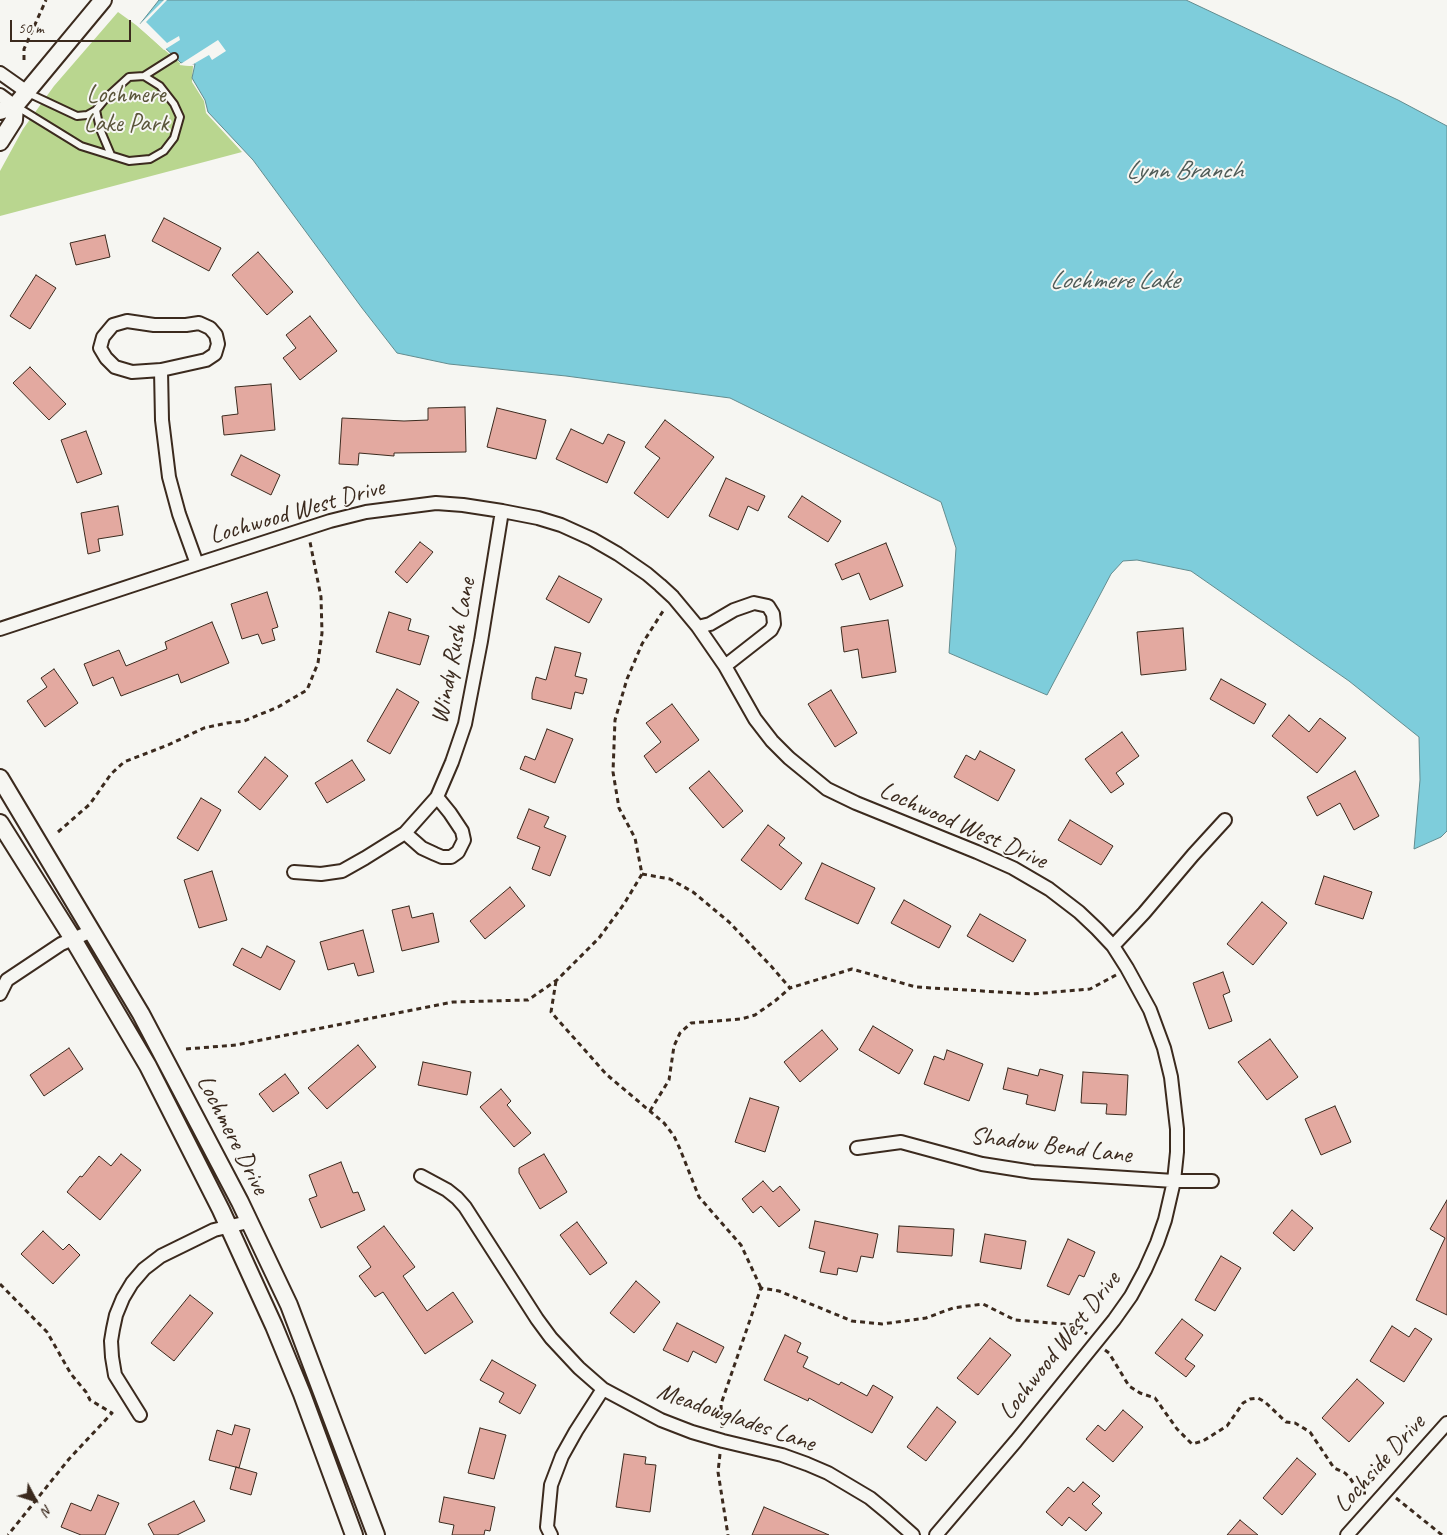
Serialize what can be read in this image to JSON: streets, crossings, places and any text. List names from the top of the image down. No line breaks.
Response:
{"streets":{"street":["Lochwood West Drive","Windy Rush Lane","Lochmere Drive","Shadow Bend Lane","Meadowglades Lane","Lochside Drive"]},"crossings":[["Lochwood West Drive","Windy Rush Lane"],["Lochwood West Drive","Shadow Bend Lane"]],"water":["Lynn Branch","Lochmere Lake"],"parks":["Lochmere Lake Park"],"scale_bar":"50 m","north":"bottom right"}
